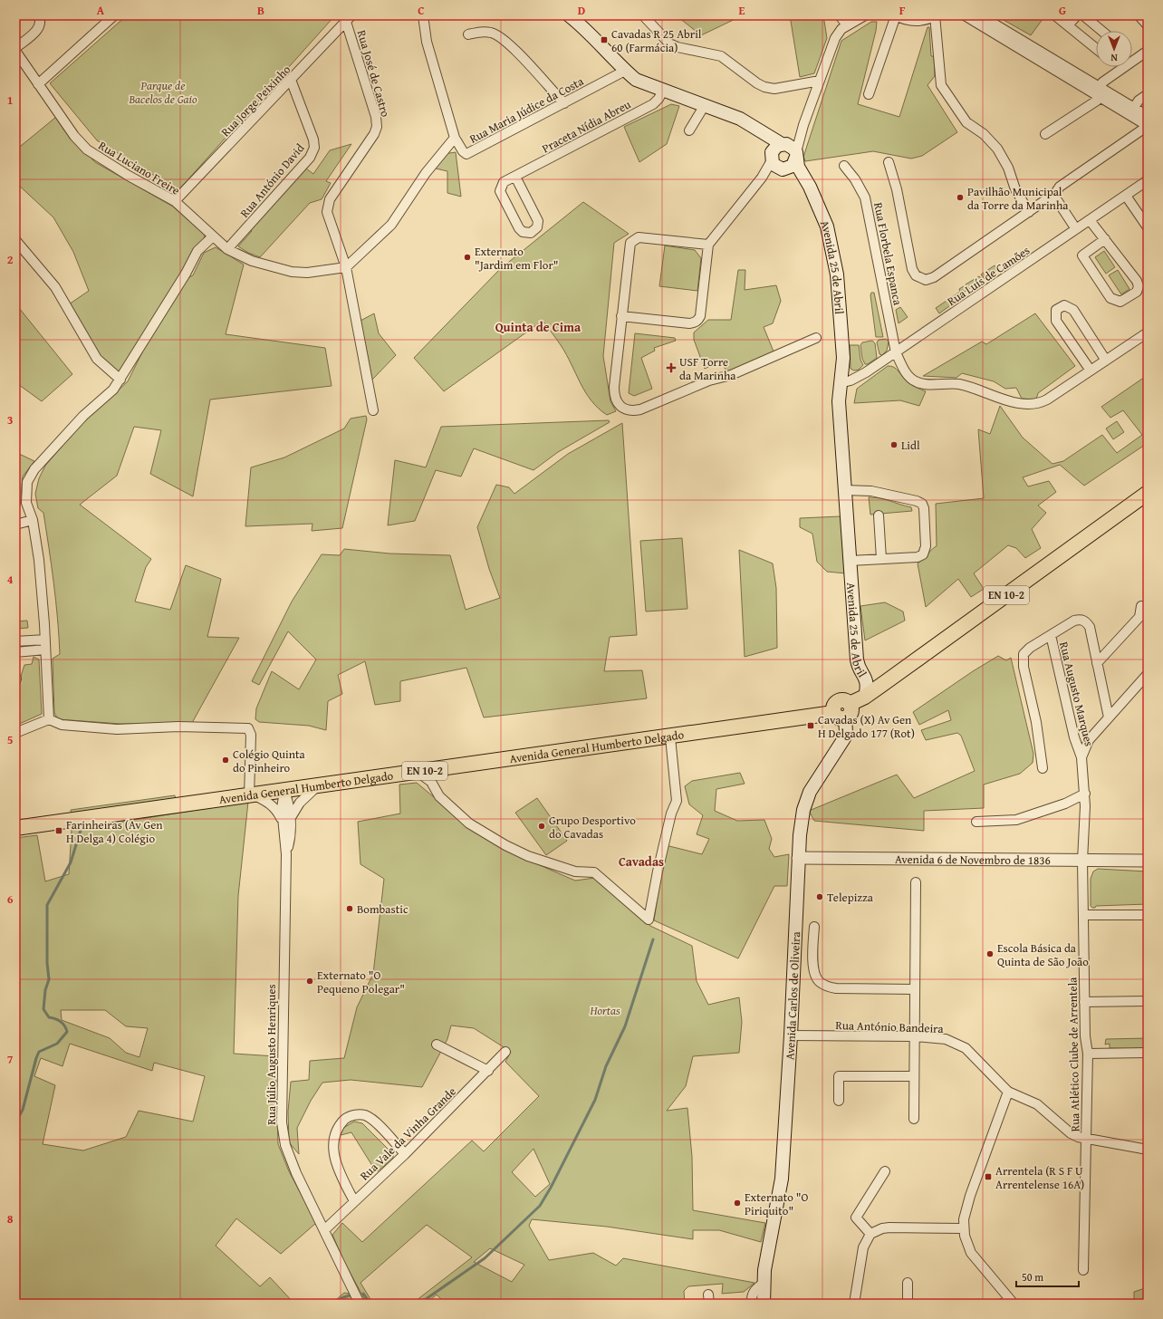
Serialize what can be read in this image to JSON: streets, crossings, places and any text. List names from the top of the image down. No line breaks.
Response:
{"streets":{"main road":["Avenida 25 de Abril","EN 10-2","Avenida General Humberto Delgado","Avenida Carlos de Oliveira"],"street":["Rua José de Castro","Rua Jorge Peixinho","Rua Maria Júdice da Costa","Praceta Nídia Abreu","Rua Luciano Freire","Rua António David","Rua Florbela Espanca","Rua Luís de Camões","Rua Augusto Marques","Avenida 6 de Novembro de 1836","Rua António Bandeira","Rua Júlio Augusto Henriques","Rua Atlético Clube de Arrentela","Rua Vale da Vinha Grande"]},"crossings":[["Rua José de Castro","Rua Jorge Peixinho"],["Rua José de Castro","Rua Maria Júdice da Costa"],["Rua José de Castro","Rua Luciano Freire"],["Rua Jorge Peixinho","Rua Luciano Freire"],["Rua Jorge Peixinho","Rua António David"],["Rua Maria Júdice da Costa","Rua Luciano Freire"],["Rua Luciano Freire","Rua António David"],["Rua Florbela Espanca","Rua Luís de Camões"],["Avenida 25 de Abril","Rua Luís de Camões"],["Avenida 25 de Abril","EN 10-2"],["EN 10-2","Avenida General Humberto Delgado"],["EN 10-2","Avenida Carlos de Oliveira"],["Rua Augusto Marques","Rua Atlético Clube de Arrentela"],["Avenida General Humberto Delgado","Avenida Carlos de Oliveira"],["Avenida General Humberto Delgado","Rua Júlio Augusto Henriques"],["Avenida 6 de Novembro de 1836","Avenida Carlos de Oliveira"],["Avenida 6 de Novembro de 1836","Rua Atlético Clube de Arrentela"],["Avenida Carlos de Oliveira","Rua António Bandeira"],["Rua António Bandeira","Rua Atlético Clube de Arrentela"],["Rua Júlio Augusto Henriques","Rua Vale da Vinha Grande"]],"districts":["Quinta de Cima","Cavadas"],"parks":["Parque de Bacelos de Gaio","Hortas"],"places":{"transit":["Cavadas R 25 Abril 60 (Farmácia)","Cavadas (X) Av Gen H Delgado 177 (Rot)","Farinheiras (Av Gen H Delga 4) Colégio","Arrentela (R S F U Arrentelense 16A)"],"other":["Pavilhão Municipal da Torre da Marinha","Externato \"Jardim em Flor\"","Lidl","Colégio Quinta do Pinheiro","Grupo Desportivo do Cavadas","Telepizza","Bombastic","Escola Básica da Quinta de São João","Externato \"O Pequeno Polegar\"","Externato \"O Piriquito\""],"health":["USF Torre da Marinha"]},"scale_bar":"50 m","north":"bottom","grid":{"columns":["A","B","C","D","E","F","G"],"rows":["1","2","3","4","5","6","7","8"]}}
